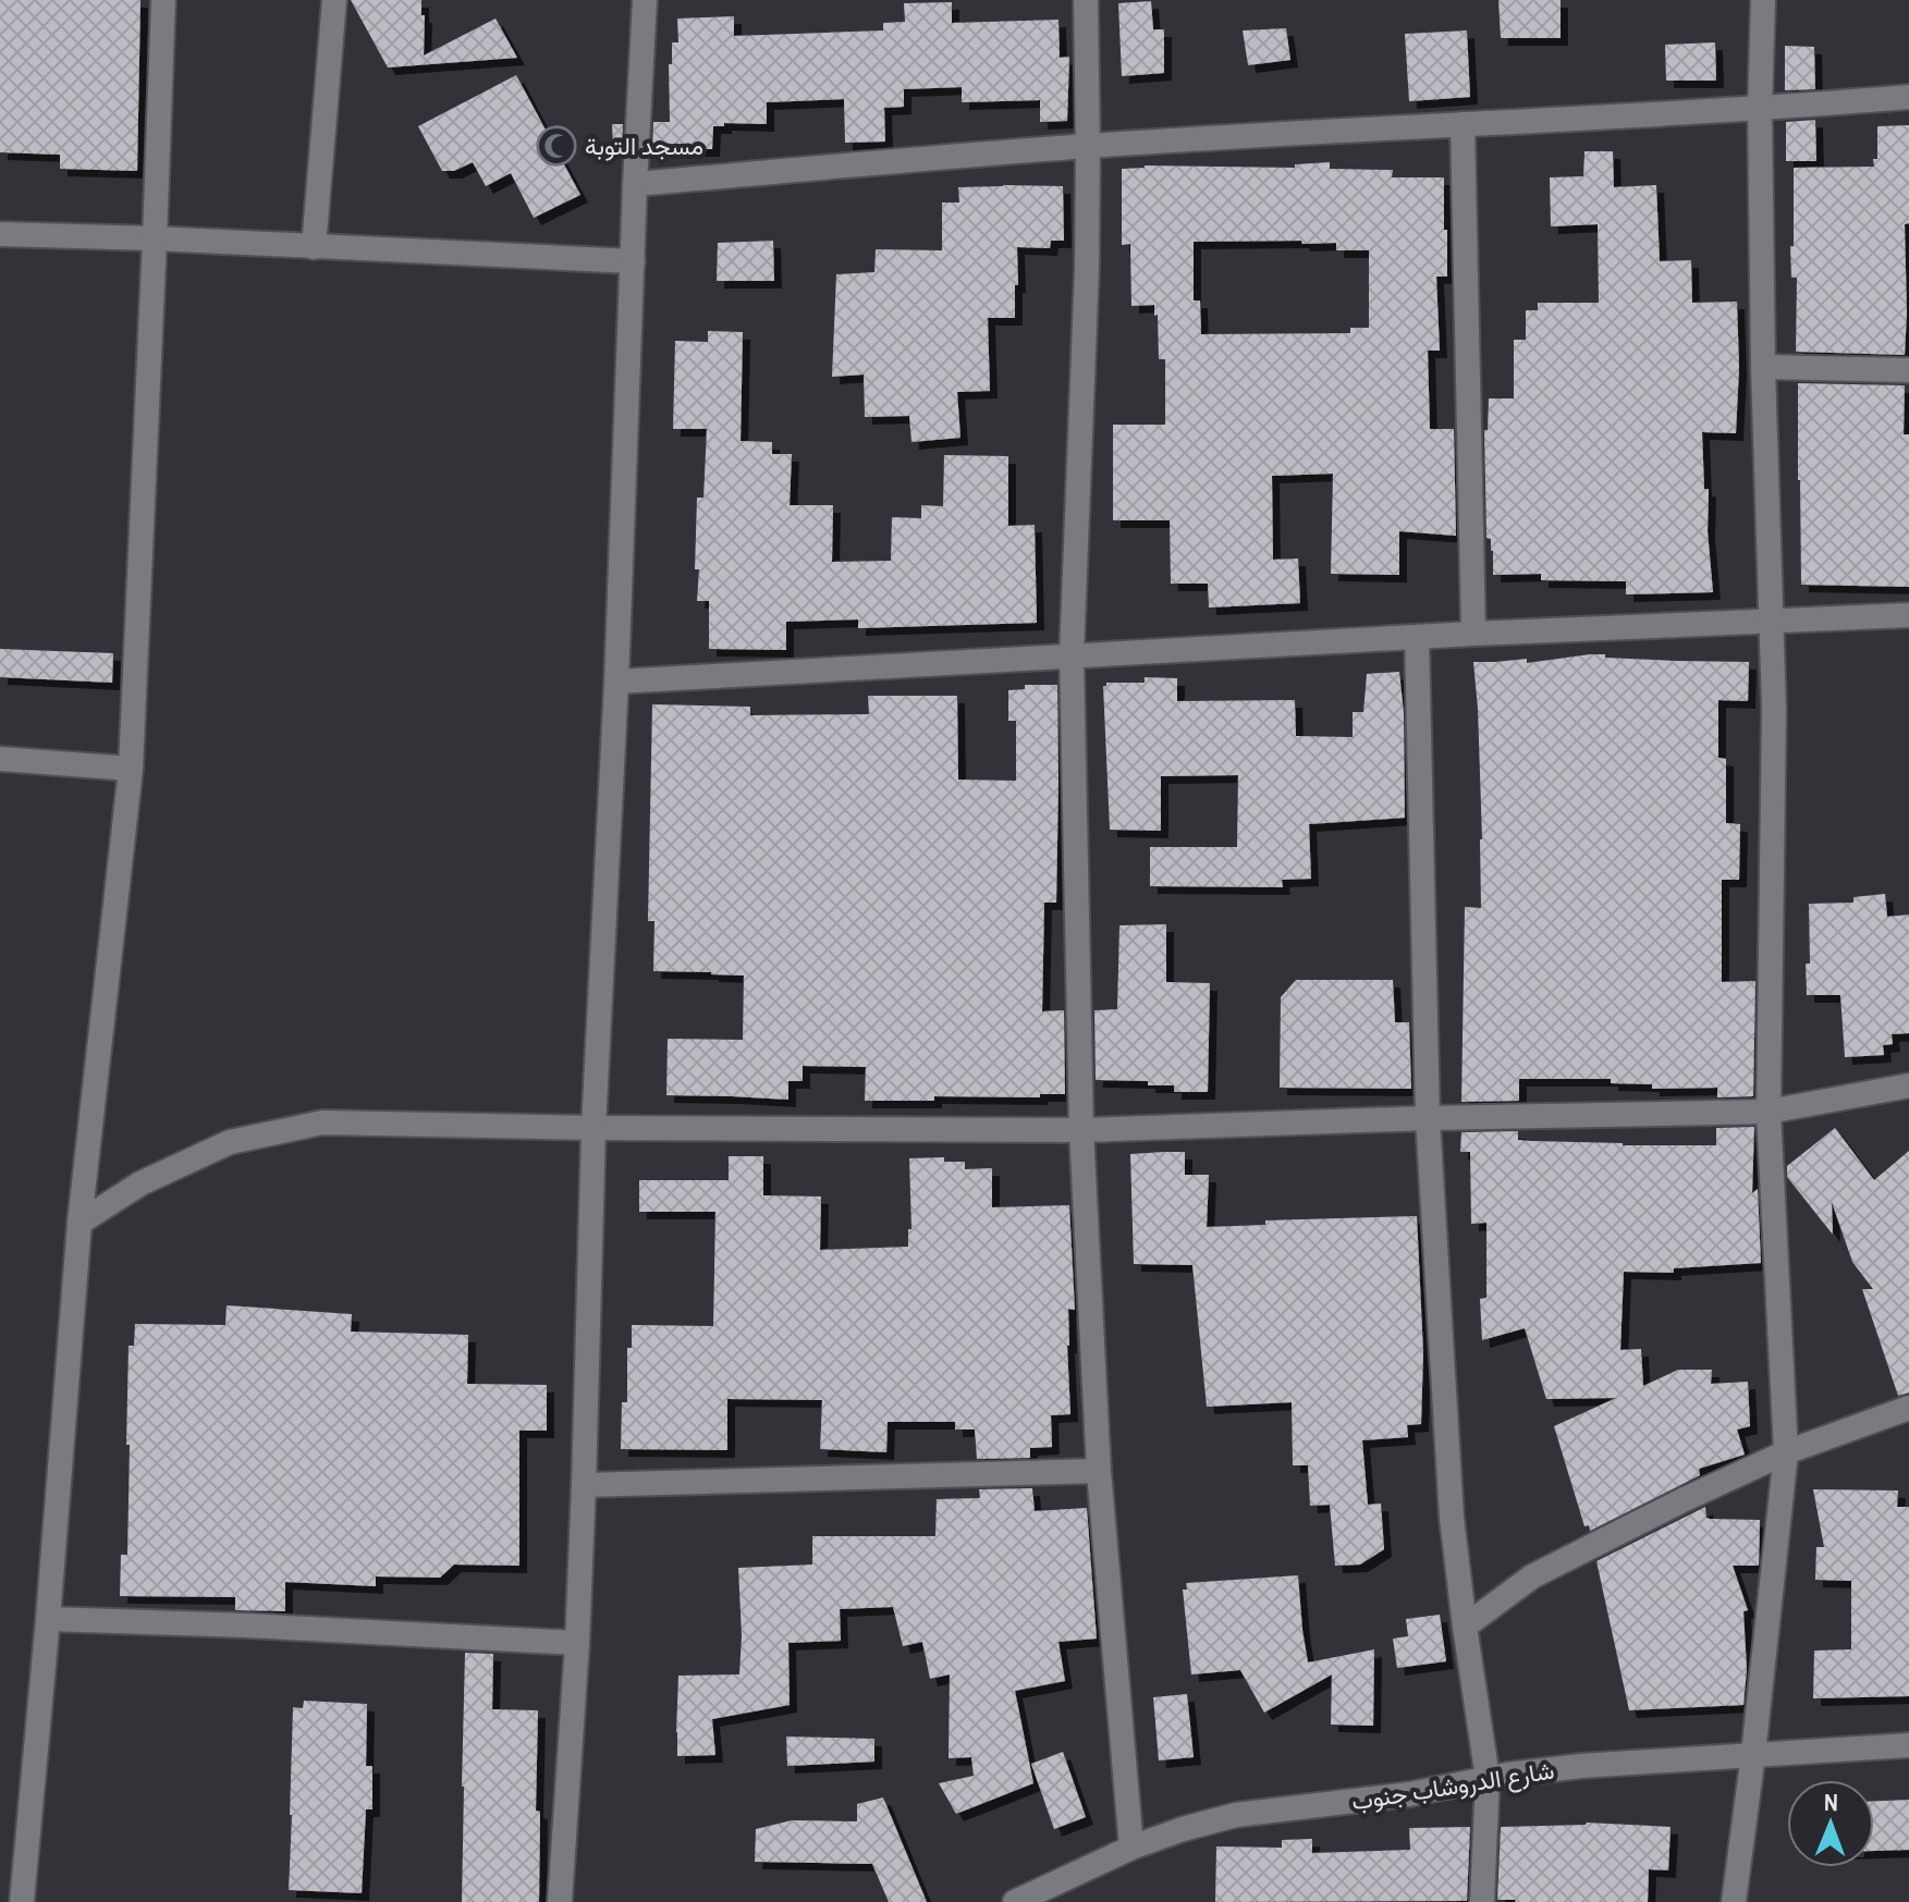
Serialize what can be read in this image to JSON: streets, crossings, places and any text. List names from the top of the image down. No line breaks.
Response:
{"streets":{"street":["شارع الدروشاب جنوب"]},"places":{"mosque":["مسجد التوبة"]},"north":"top"}
